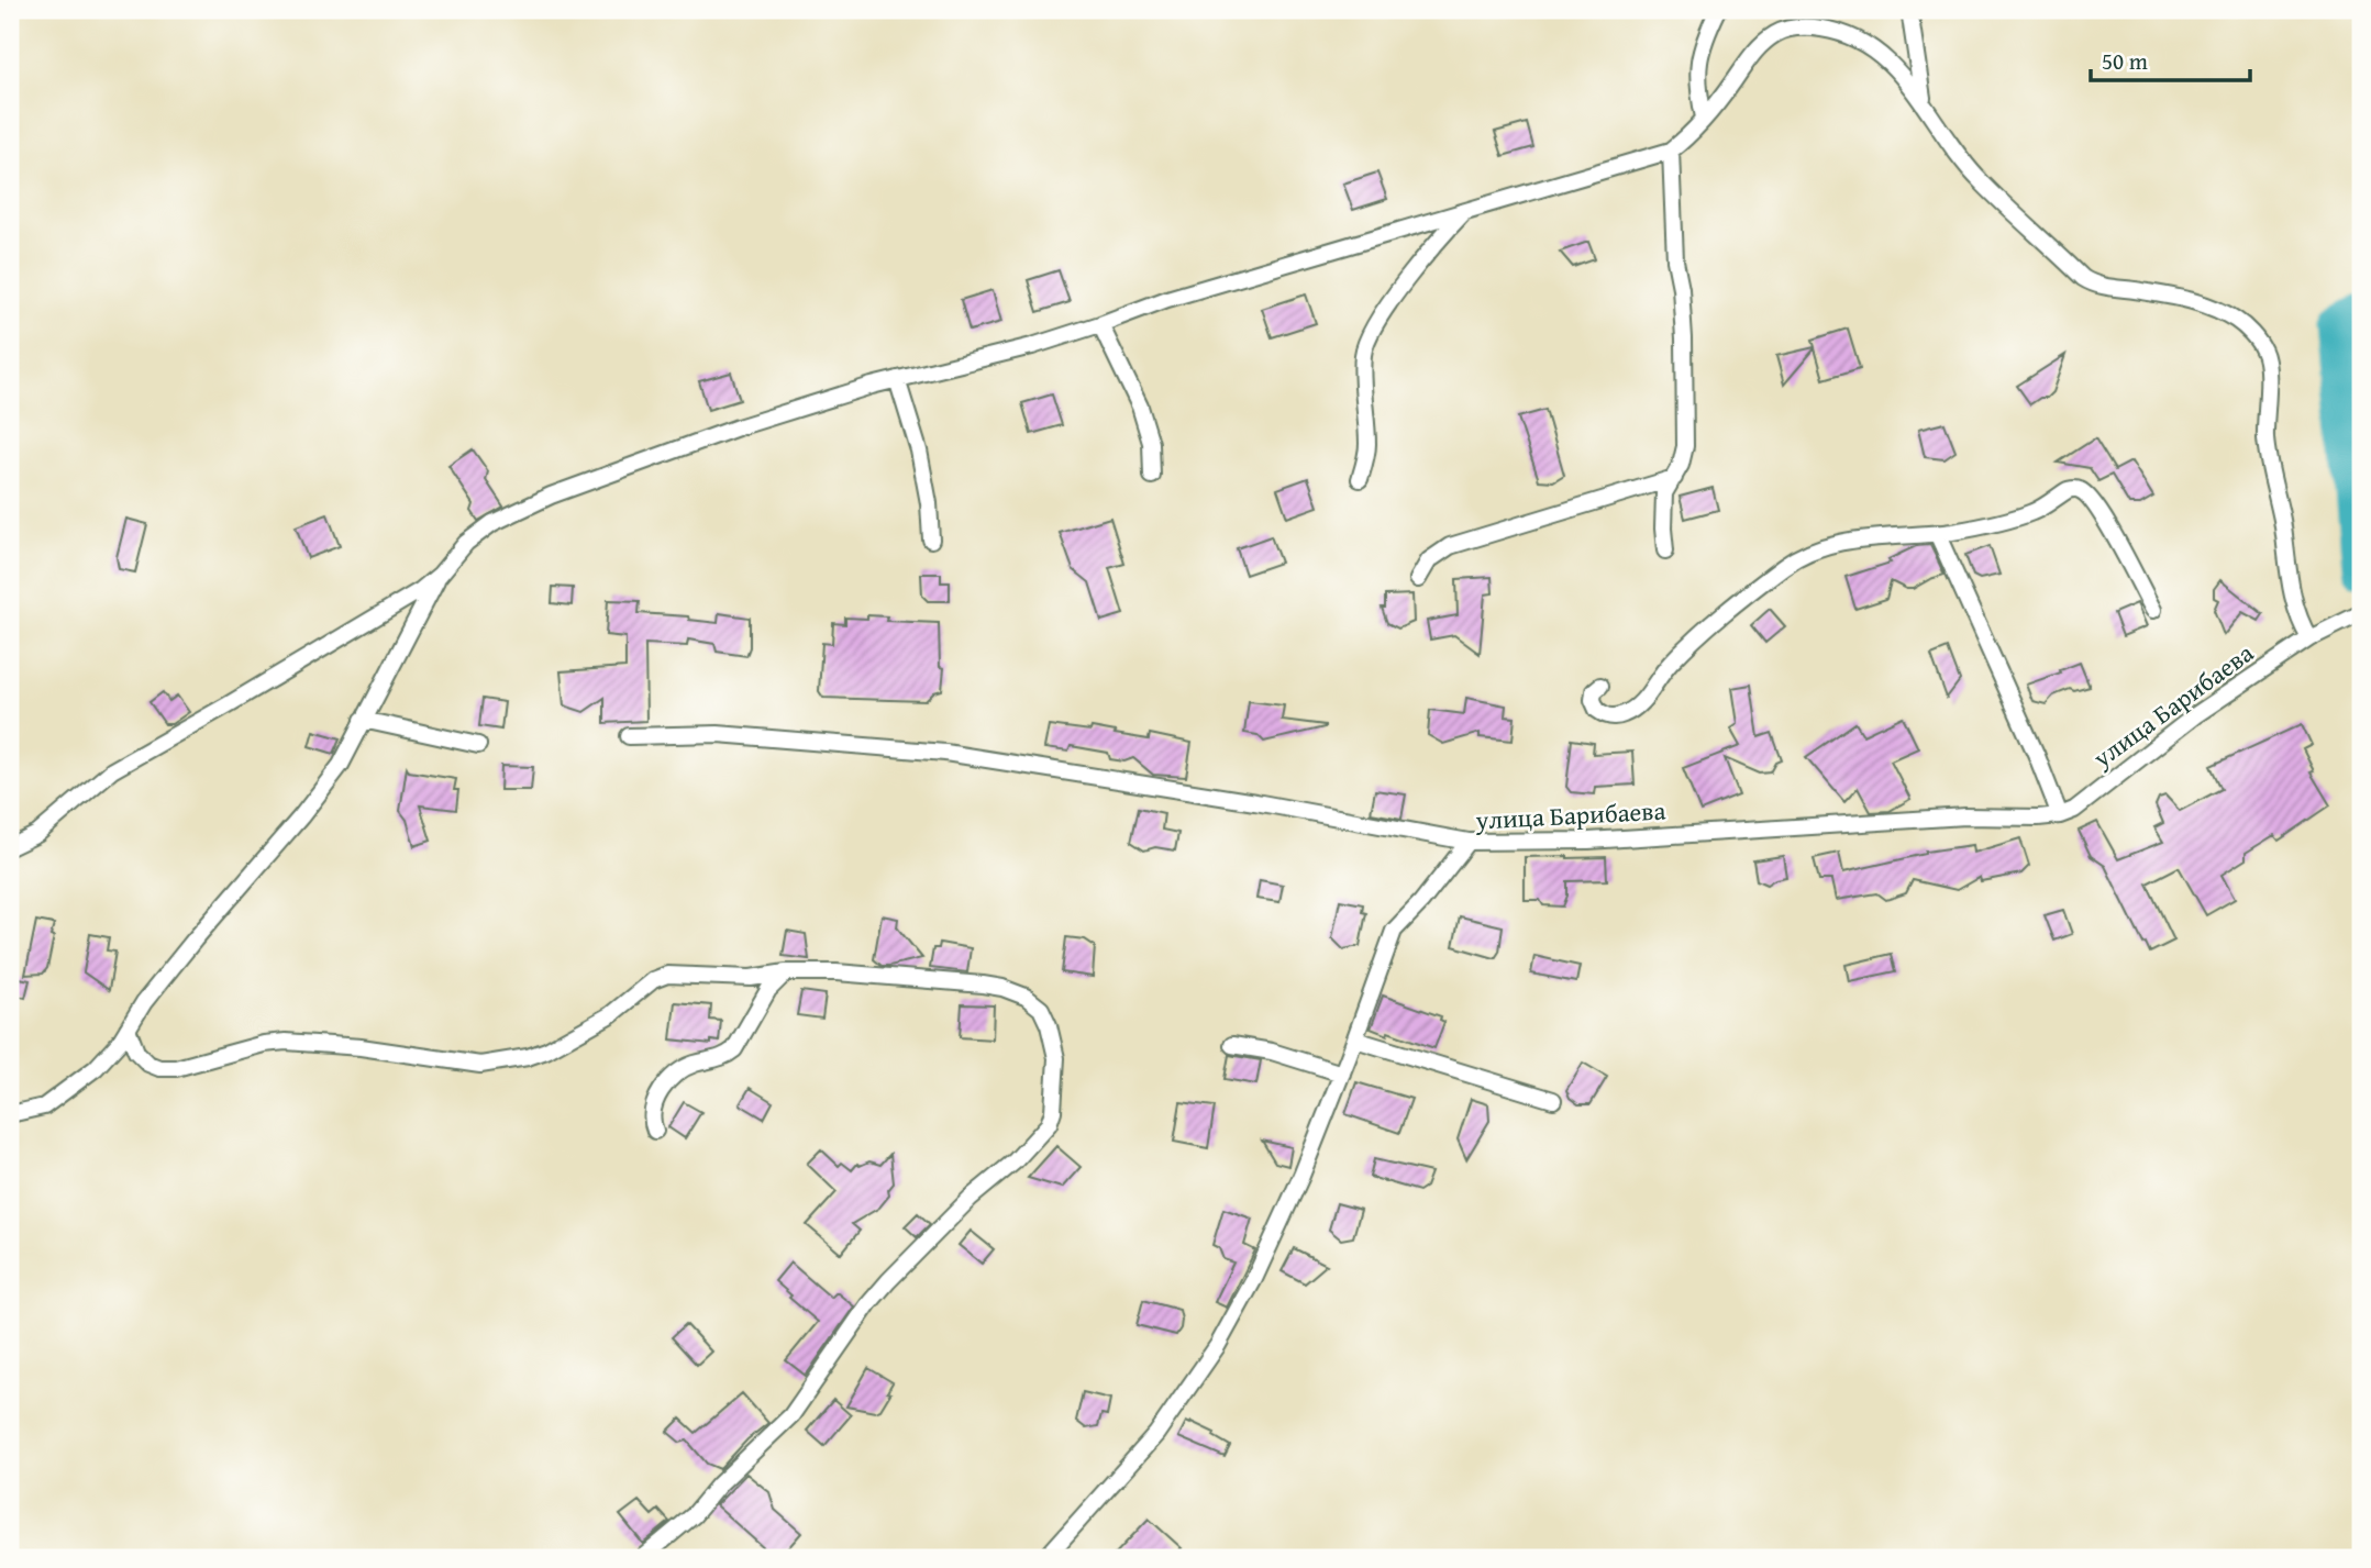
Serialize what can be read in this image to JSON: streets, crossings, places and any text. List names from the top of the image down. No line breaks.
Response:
{"streets":{"street":["улица Барибаева"]},"scale_bar":"50 m"}
